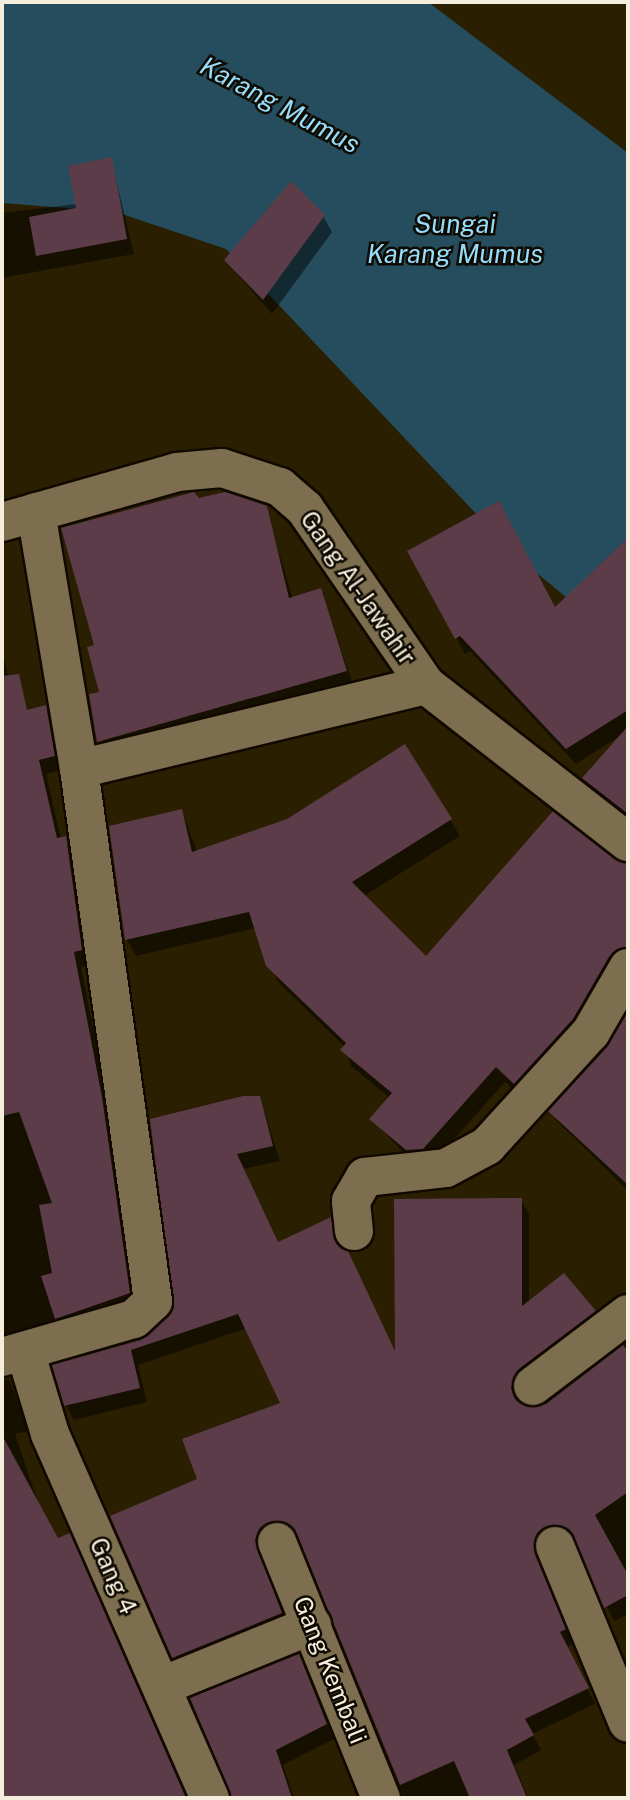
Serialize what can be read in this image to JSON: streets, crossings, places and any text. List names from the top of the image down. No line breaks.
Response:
{"streets":{"street":["Gang Al-Jawahir","Gang 4","Gang Kembali"]},"water":["Karang Mumus","Sungai Karang Mumus"]}
